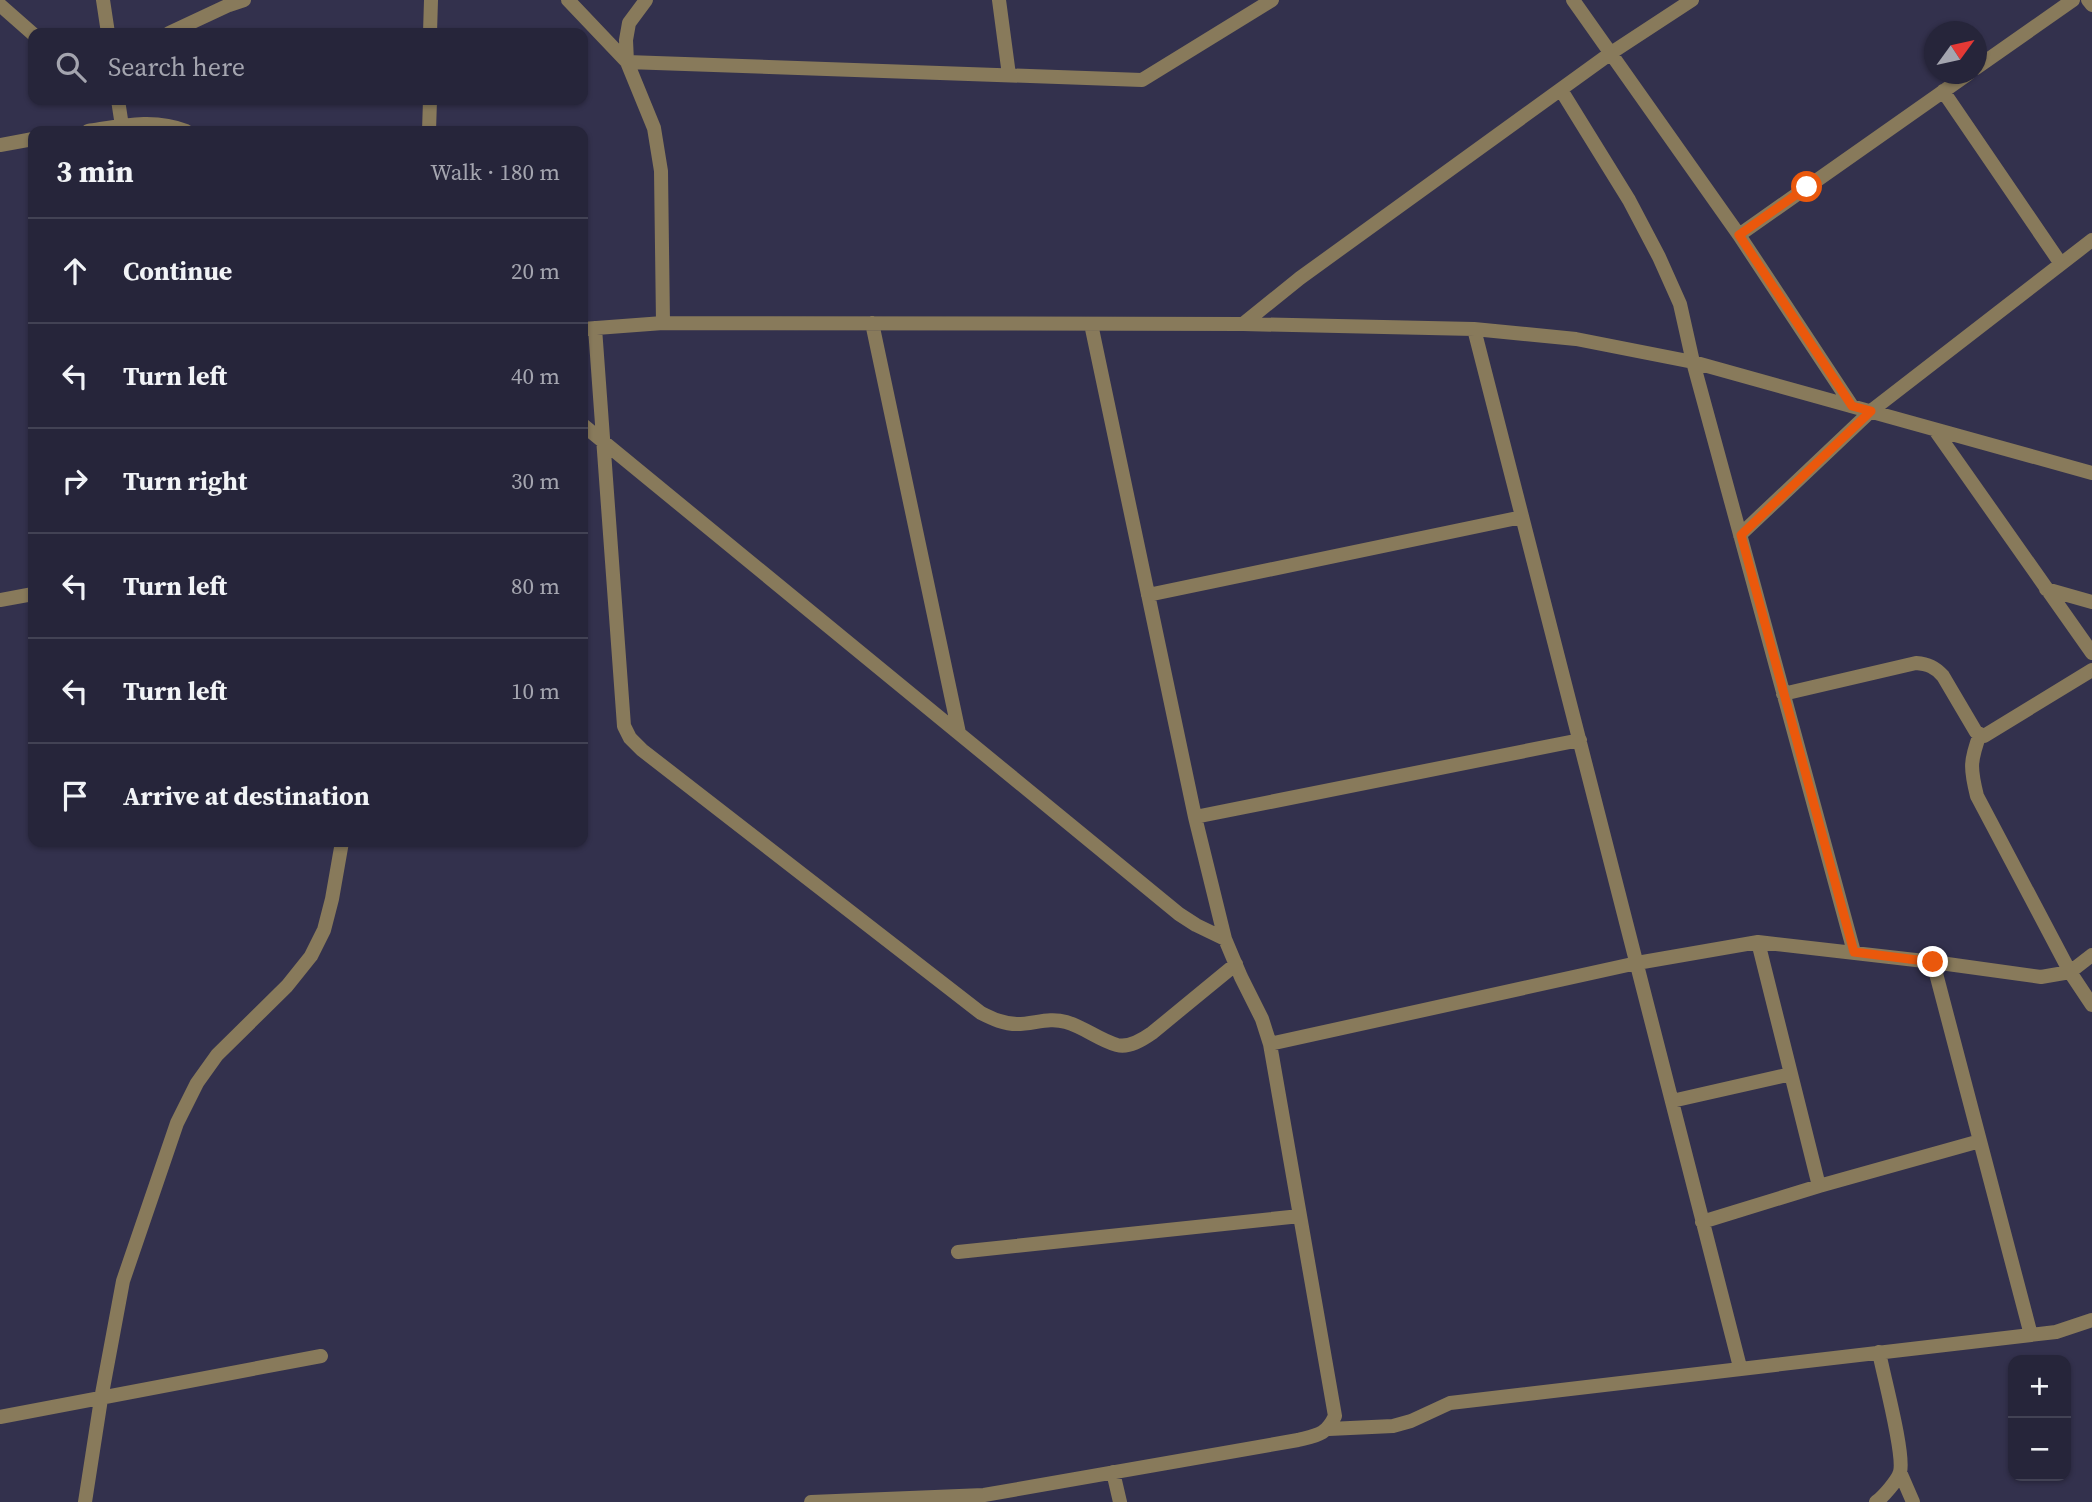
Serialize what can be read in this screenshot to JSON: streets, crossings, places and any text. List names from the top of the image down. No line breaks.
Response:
{"north":"top right","page":{"search":"Search here","heading":["3 min","Walk · 180 m"],"list":[["Continue","20 m"],["Turn left","40 m"],["Turn right","30 m"],["Turn left","80 m"],["Turn left","10 m"],"Arrive at destination"],"map_buttons":["+","−"]}}
